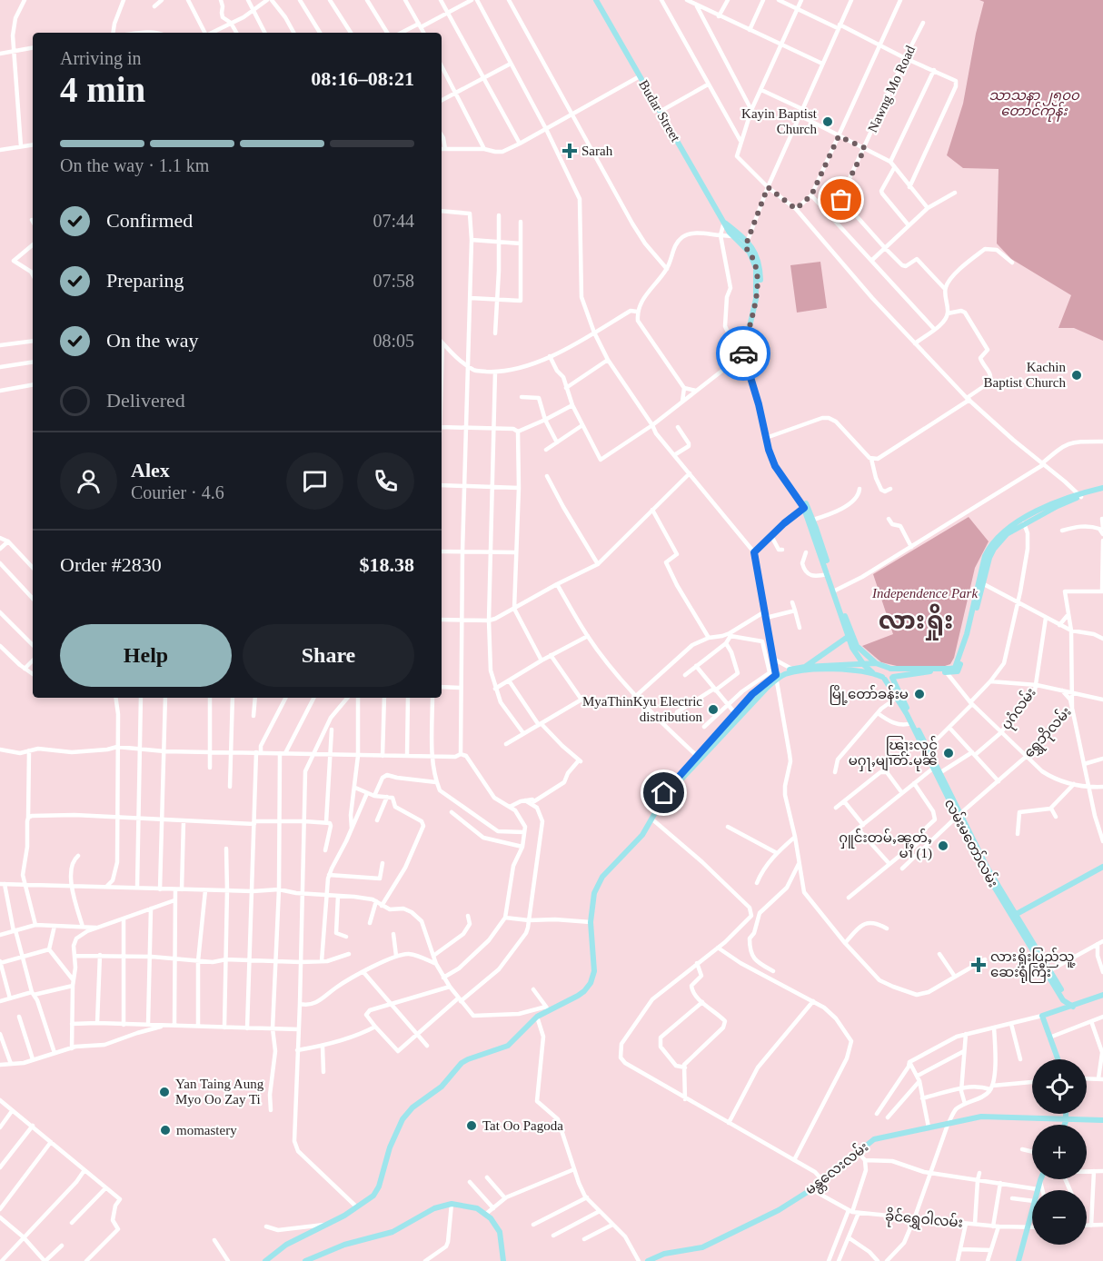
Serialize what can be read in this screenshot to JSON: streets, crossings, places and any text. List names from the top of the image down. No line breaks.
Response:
{"streets":{"main road":["Budar Street","လမ်းမတော်လမ်း","မန္တလေးလမ်း"],"street":["Nawng Mo Road","ပုဂံလမ်း","ရွှေဘိုလမ်း","ခိုင်ရွှေဝါလမ်း"]},"crossings":[["ပုဂံလမ်း","လမ်းမတော်လမ်း"],["ရွှေဘိုလမ်း","လမ်းမတော်လမ်း"],["မန္တလေးလမ်း","ခိုင်ရွှေဝါလမ်း"]],"districts":["လားရှိုး"],"parks":["သာသနာ ၂၅၀၀ တောင်ကုန်း","Independence Park"],"places":{"other":["Kayin Baptist Church","Kachin Baptist Church","မြို့တော်ခန်းမ","MyaThinKyu Electric distribution","ၽြႃးလူင် မႁႃႇမျၢတ်ႉမုၼိ","ႁူင်းတမ်ႇၼူတ်ႇ မၢႆ (1)","Yan Taing Aung Myo Oo Zay Ti","Tat Oo Pagoda","momastery"],"health":["Sarah","လားရှိုးပြည်သူ့ ဆေးရုံကြီး"]},"page":{"heading":["4 min","Arriving in","08:16–08:21"],"panel":["Alex","Courier · 4.6","Order #2830","$18.38"],"bar":"On the way · 1.1 km","list":[["Confirmed","07:44"],["Preparing","07:58"],["On the way","08:05"],"Delivered"],"buttons":["Help","Share"],"map_buttons":["+","−"]}}
